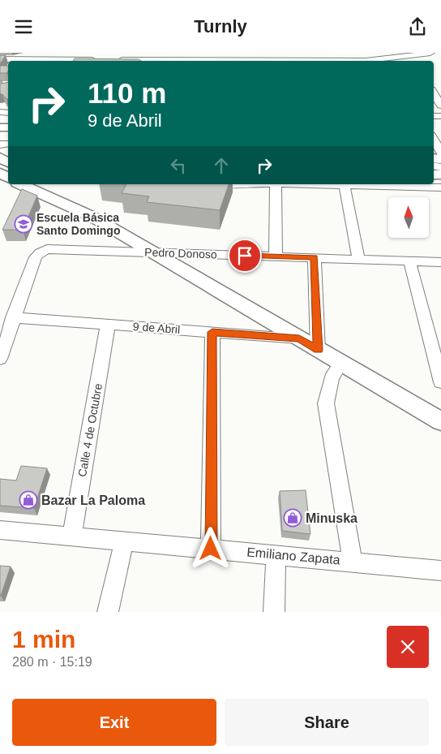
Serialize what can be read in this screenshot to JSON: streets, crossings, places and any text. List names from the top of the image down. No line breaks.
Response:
{"streets":{"street":["Pedro Donoso","9 de Abril","Calle 4 de Octubre","Emiliano Zapata"]},"crossings":[["Pedro Donoso","9 de Abril"],["9 de Abril","Calle 4 de Octubre"],["Calle 4 de Octubre","Emiliano Zapata"]],"places":{"school or university":["Escuela Básica Santo Domingo"],"shop":["Bazar La Paloma","Minuska"]},"north":"top","page":{"header":"Turnly","turn":["110 m","9 de Abril"],"heading":["1 min","280 m · 15:19"],"buttons":["Exit","Share"]}}
